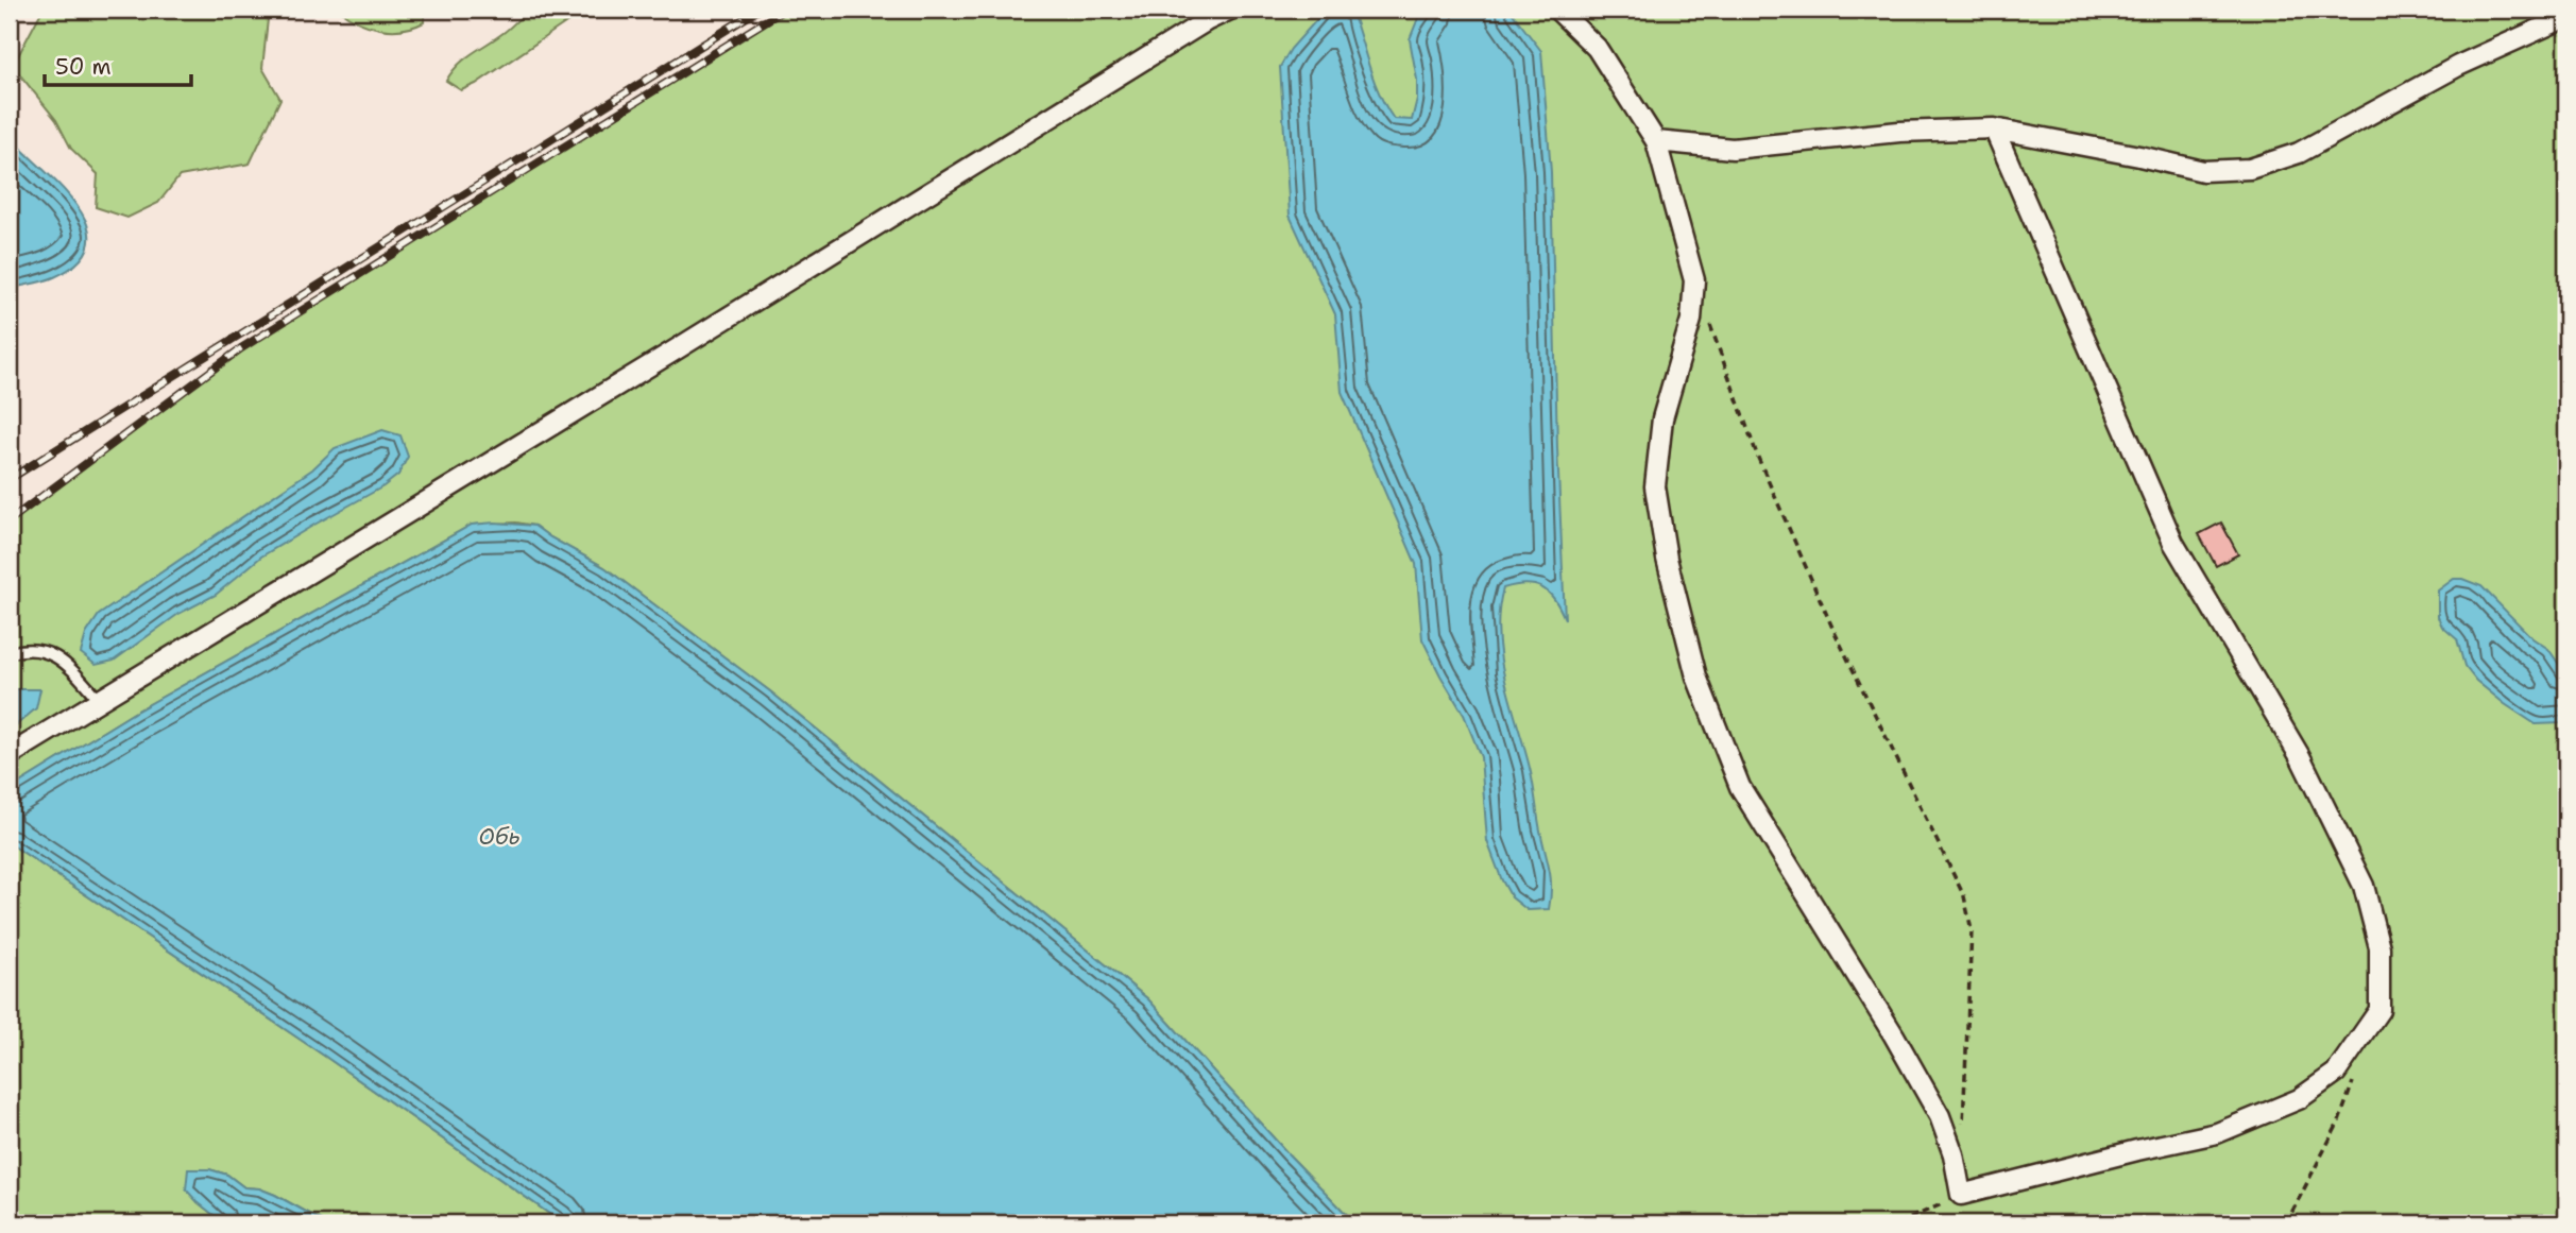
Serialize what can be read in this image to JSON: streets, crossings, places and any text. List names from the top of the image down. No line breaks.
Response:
{"water":["Обь"],"scale_bar":"50 m"}
